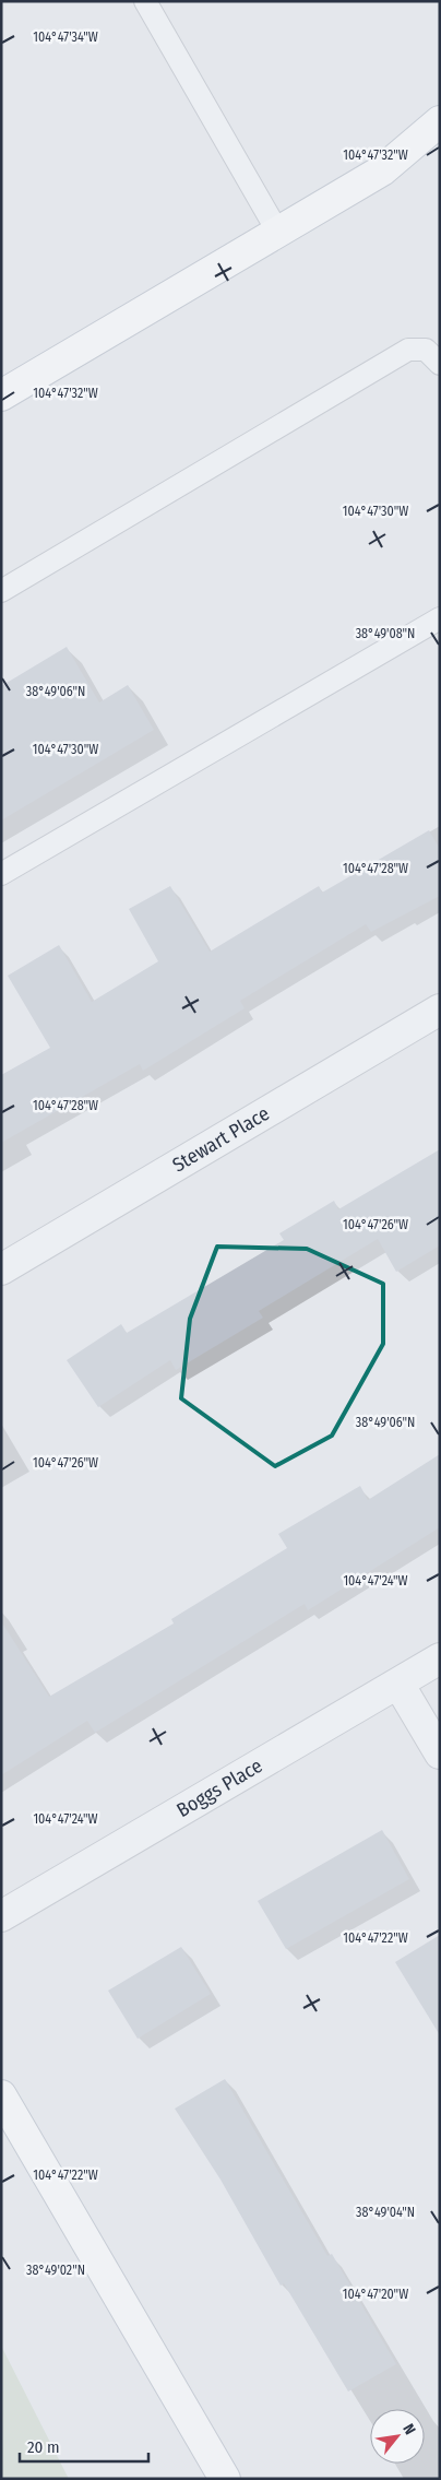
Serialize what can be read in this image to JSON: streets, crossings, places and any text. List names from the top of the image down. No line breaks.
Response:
{"streets":{"street":["Stewart Place","Boggs Place"]},"scale_bar":"20 m","north":"top right","coordinates":["104°47'34\"W","104°47'32\"W","104°47'30\"W","38°49'08\"N","38°49'06\"N","104°47'28\"W","104°47'26\"W","104°47'24\"W","104°47'22\"W","38°49'04\"N","38°49'02\"N","104°47'20\"W"]}
